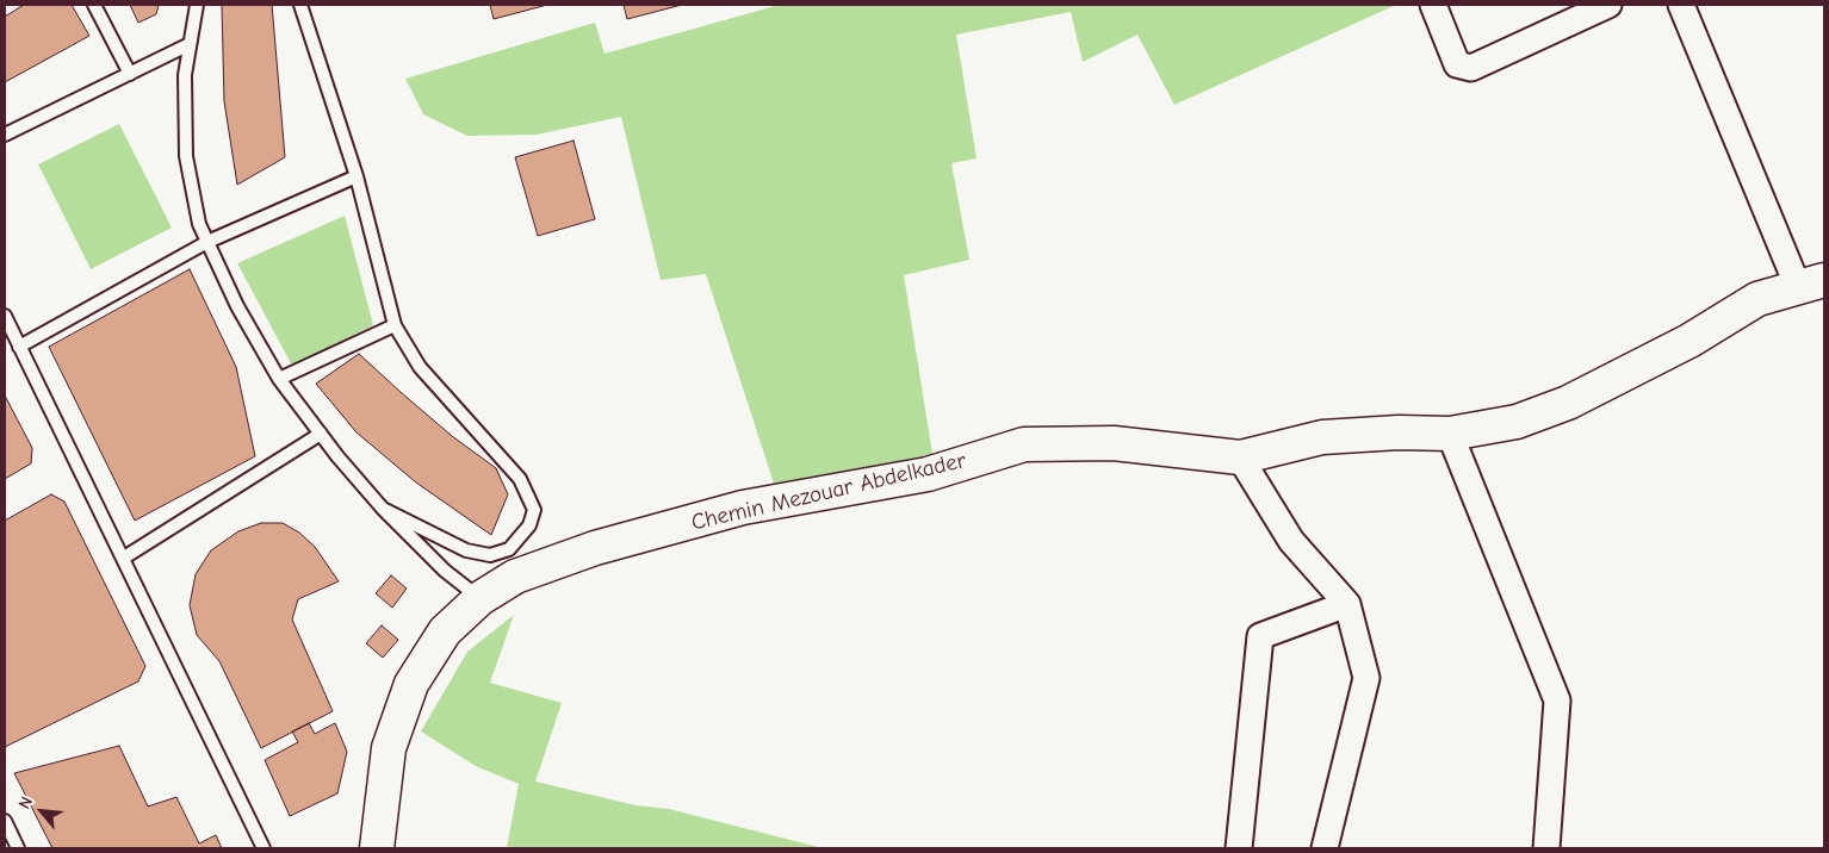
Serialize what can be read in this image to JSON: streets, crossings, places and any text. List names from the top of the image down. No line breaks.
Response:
{"streets":{"street":["Chemin Mezouar Abdelkader"]},"north":"top left"}
